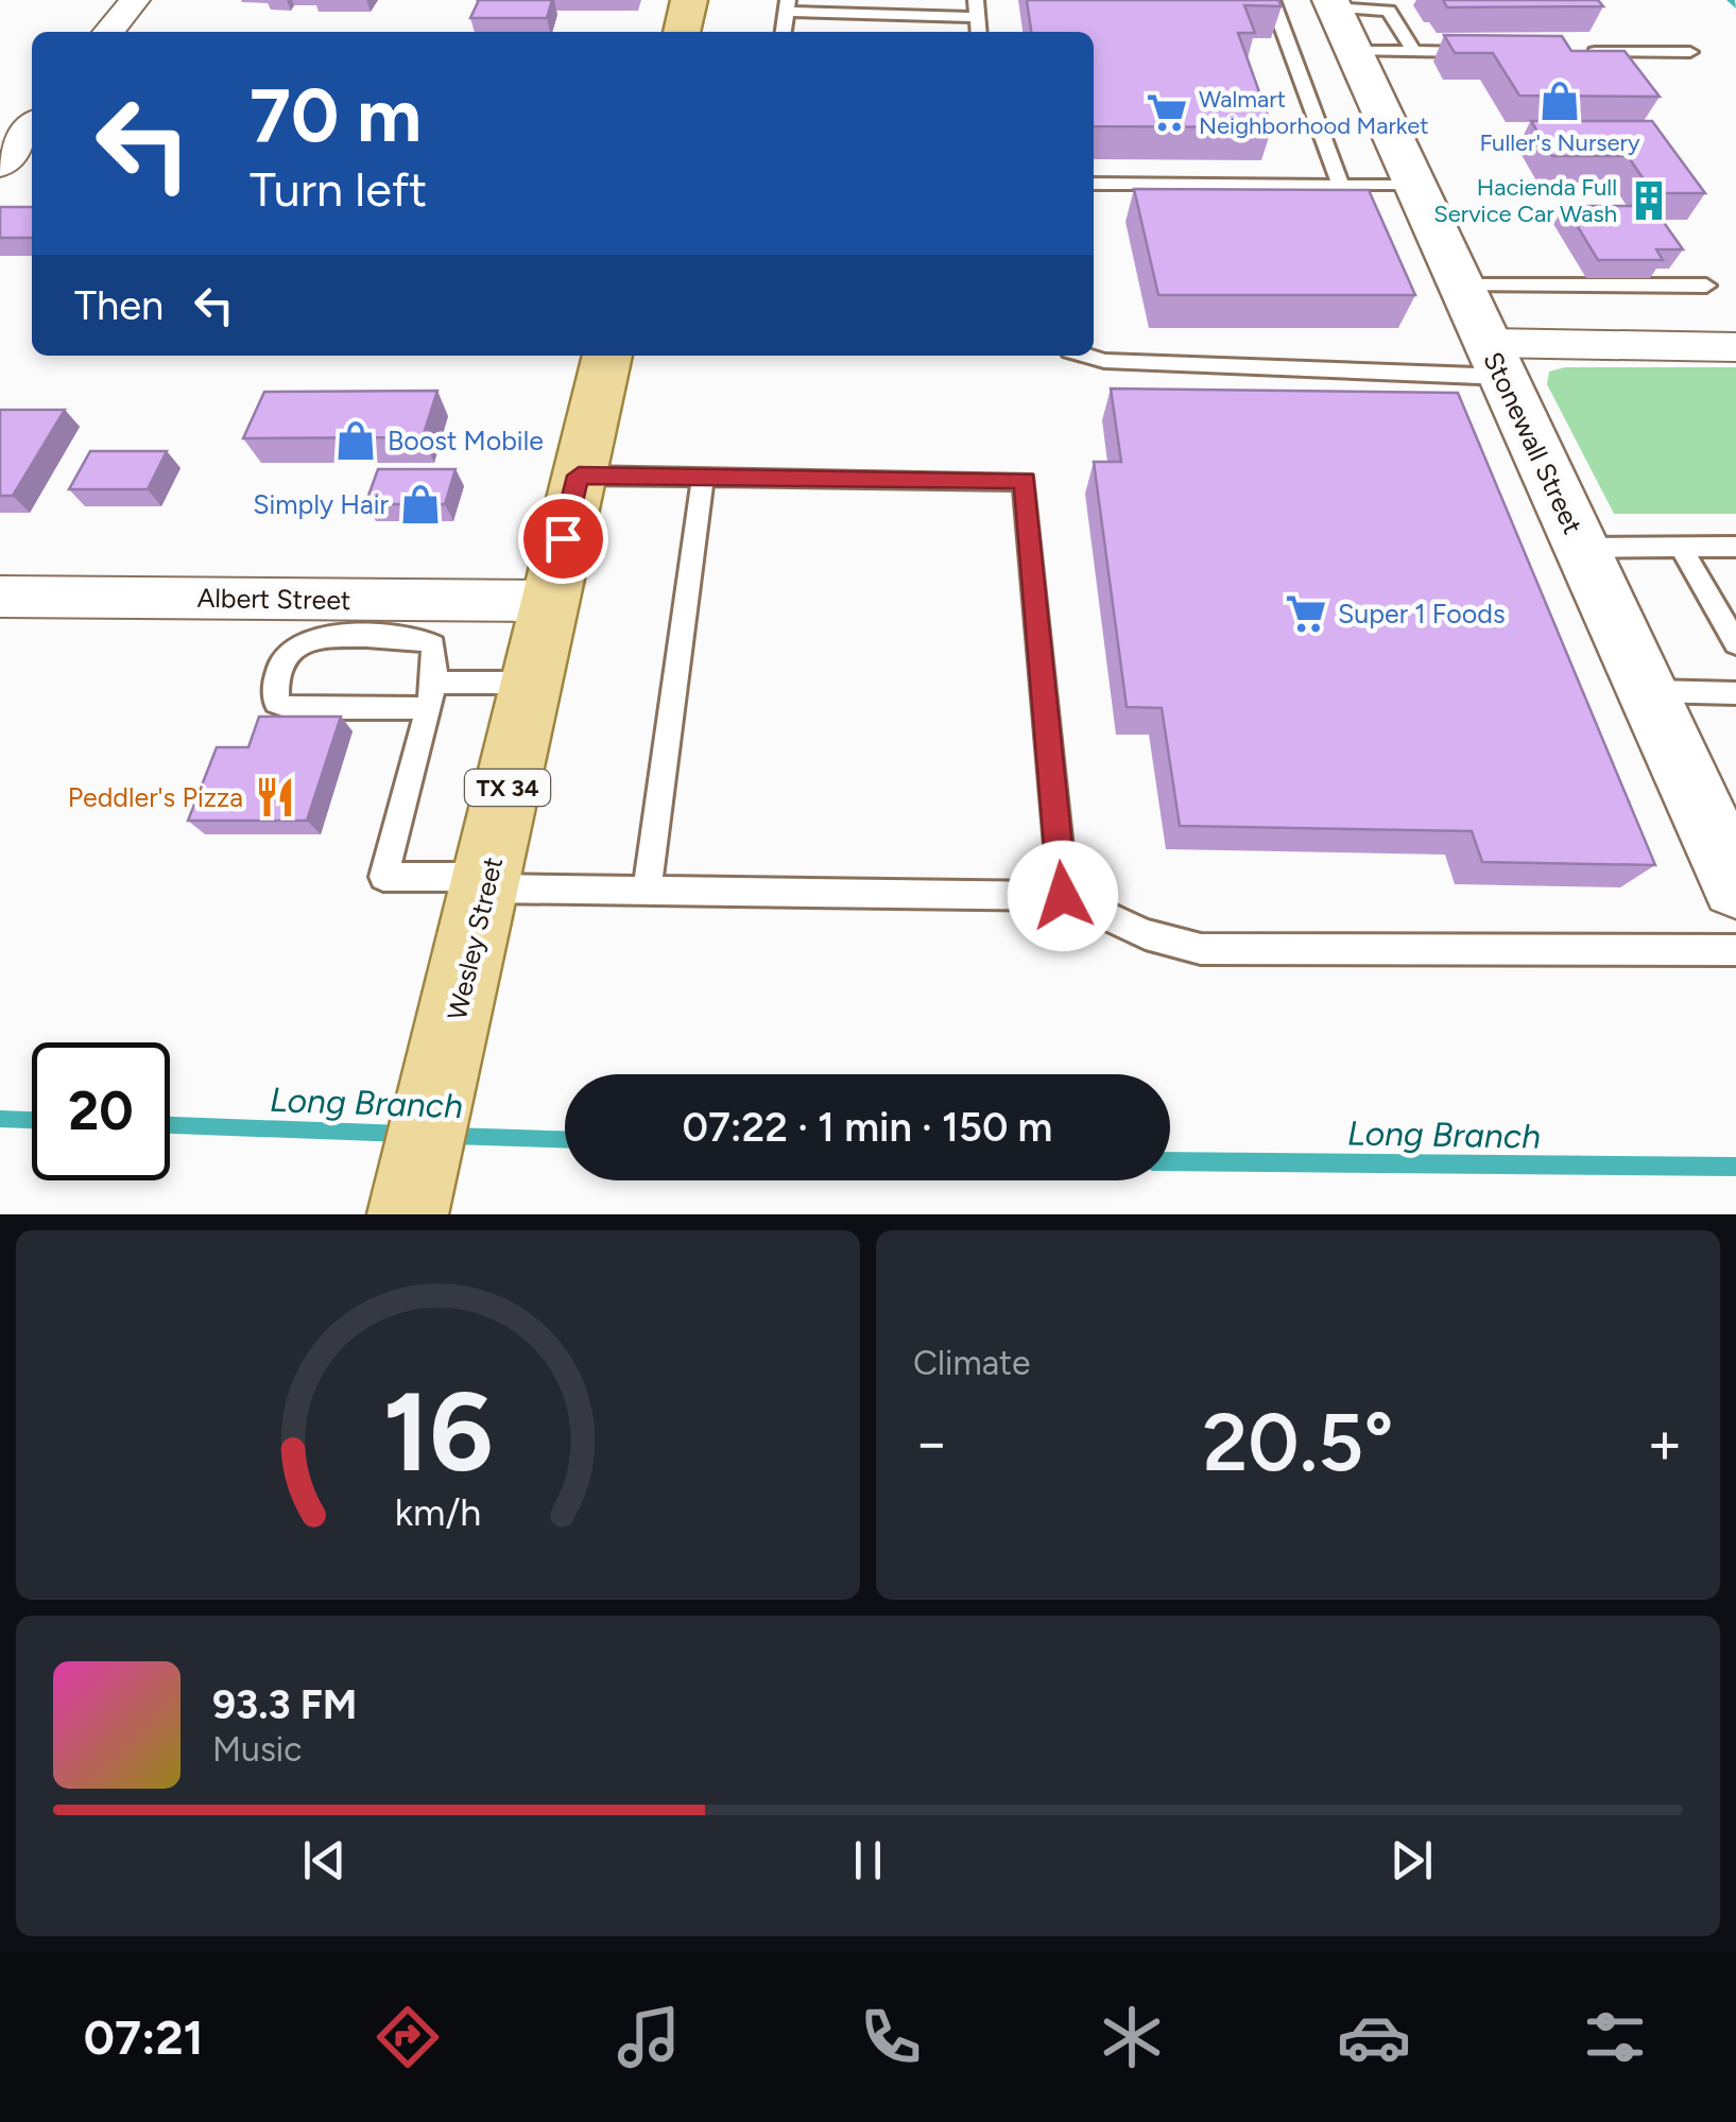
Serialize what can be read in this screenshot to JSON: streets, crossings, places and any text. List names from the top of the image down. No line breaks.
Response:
{"streets":{"main road":["TX 34","Wesley Street"],"street":["Stonewall Street","Albert Street"]},"crossings":[["Albert Street","Wesley Street"]],"water":["Long Branch"],"places":{"shop":["Fuller's Nursery","Boost Mobile","Simply Hair"],"supermarket":["Walmart Neighborhood Market","Super 1 Foods"],"building":["Hacienda Full Service Car Wash"],"restaurant":["Peddler's Pizza"]},"page":{"turn":["70 m","Turn left"],"then":"Then","limit":"20","trip":"07:22 · 1 min · 150 m","tile":"Climate","heat":["−","20.5°","+"],"song":["93.3 FM","Music"],"tabs":"07:21","gauge":["16","km/h"]}}
